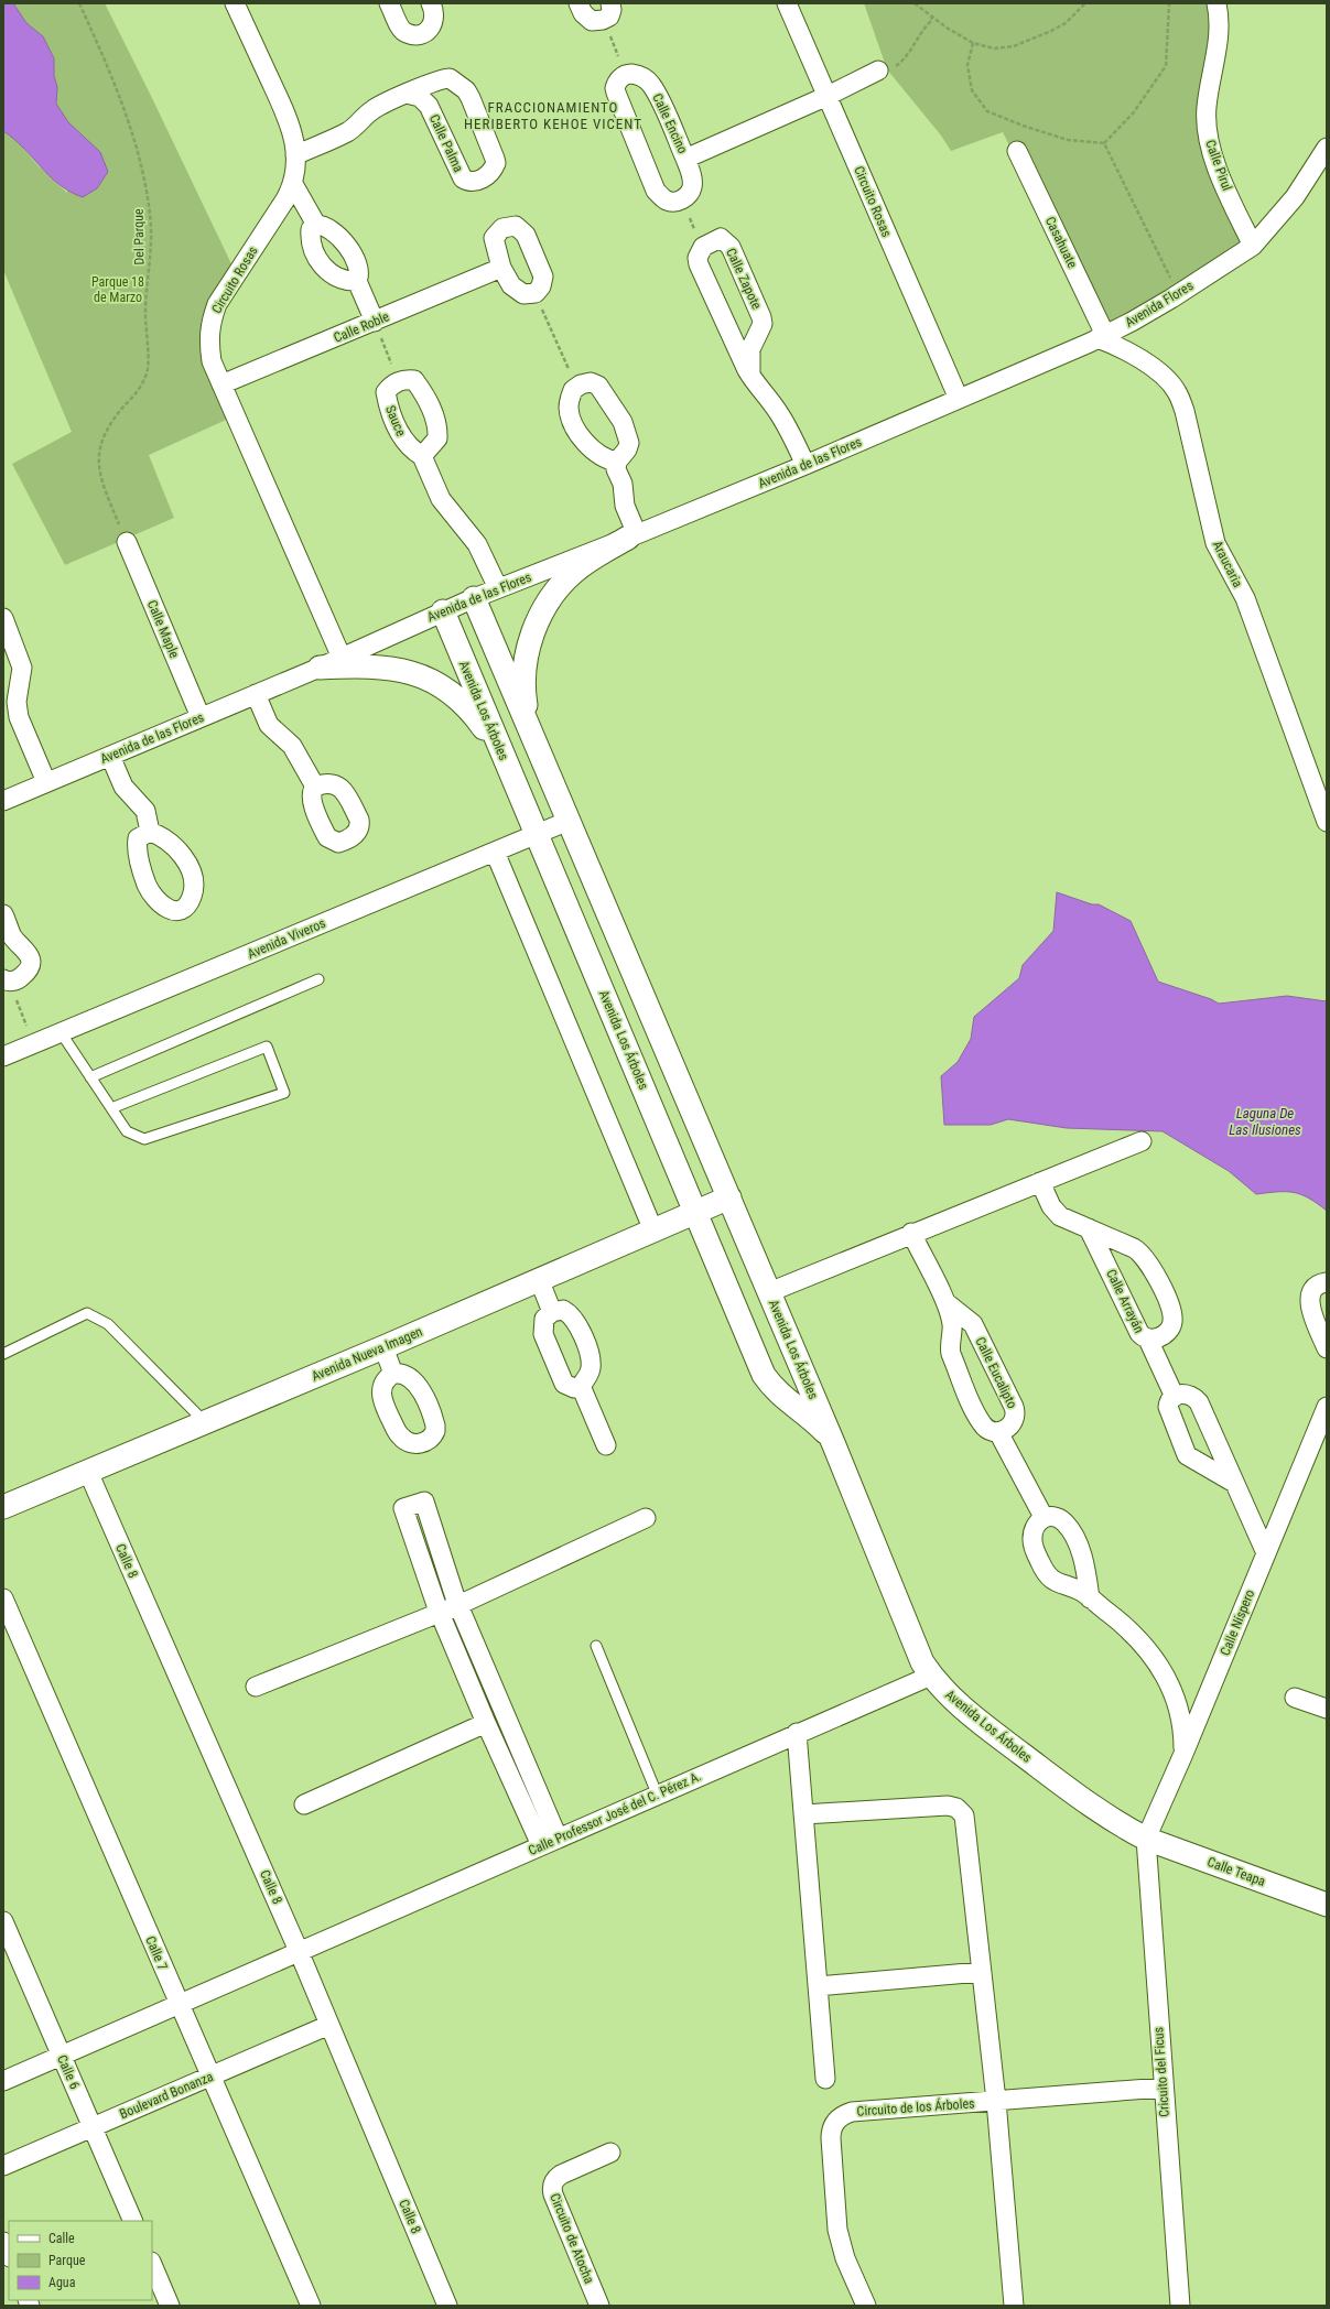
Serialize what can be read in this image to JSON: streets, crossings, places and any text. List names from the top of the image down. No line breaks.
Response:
{"streets":{"street":["Calle Encino","Calle Palma","Calle Pirul","Circuito Rosas","Casahuate","Calle Zapote","Avenida Flores","Calle Roble","Sauce","Avenida de las Flores","Araucaria","Calle Maple","Avenida Los Árboles","Avenida Viveros","Calle Arrayán","Avenida Nueva Imagen","Calle Eucalipto","Calle 8","Calle Níspero","Calle Professor José del C. Pérez A.","Calle Teapa","Calle 7","Calle 6","Cricuito del Ficus","Boulevard Bonanza","Circuito de los Árboles","Circuito de Atocha"],"path":["Del Parque"]},"crossings":[["Calle Encino","Circuito Rosas"],["Calle Palma","Circuito Rosas"],["Calle Pirul","Avenida Flores"],["Circuito Rosas","Avenida Flores"],["Circuito Rosas","Calle Roble"],["Circuito Rosas","Avenida de las Flores"],["Del Parque","Calle Maple"],["Casahuate","Avenida Flores"],["Casahuate","Araucaria"],["Avenida Flores","Avenida de las Flores"],["Avenida Flores","Araucaria"],["Sauce","Avenida de las Flores"],["Avenida de las Flores","Calle Maple"],["Avenida de las Flores","Avenida Los Árboles"],["Avenida Los Árboles","Avenida Viveros"],["Avenida Los Árboles","Avenida Nueva Imagen"],["Avenida Los Árboles","Calle Níspero"],["Avenida Los Árboles","Calle Professor José del C. Pérez A."],["Avenida Los Árboles","Calle Teapa"],["Avenida Los Árboles","Cricuito del Ficus"],["Avenida Nueva Imagen","Calle 8"],["Calle 8","Calle Professor José del C. Pérez A."],["Calle 8","Boulevard Bonanza"],["Calle Níspero","Calle Teapa"],["Calle Níspero","Cricuito del Ficus"],["Calle Teapa","Cricuito del Ficus"],["Calle 7","Boulevard Bonanza"],["Calle 6","Boulevard Bonanza"],["Cricuito del Ficus","Circuito de los Árboles"]],"districts":["FRACCIONAMIENTO HERIBERTO KEHOE VICENT"],"water":["Laguna De Las Ilusiones"],"parks":["Parque 18 de Marzo"],"legend":["Calle","Parque","Agua"]}
